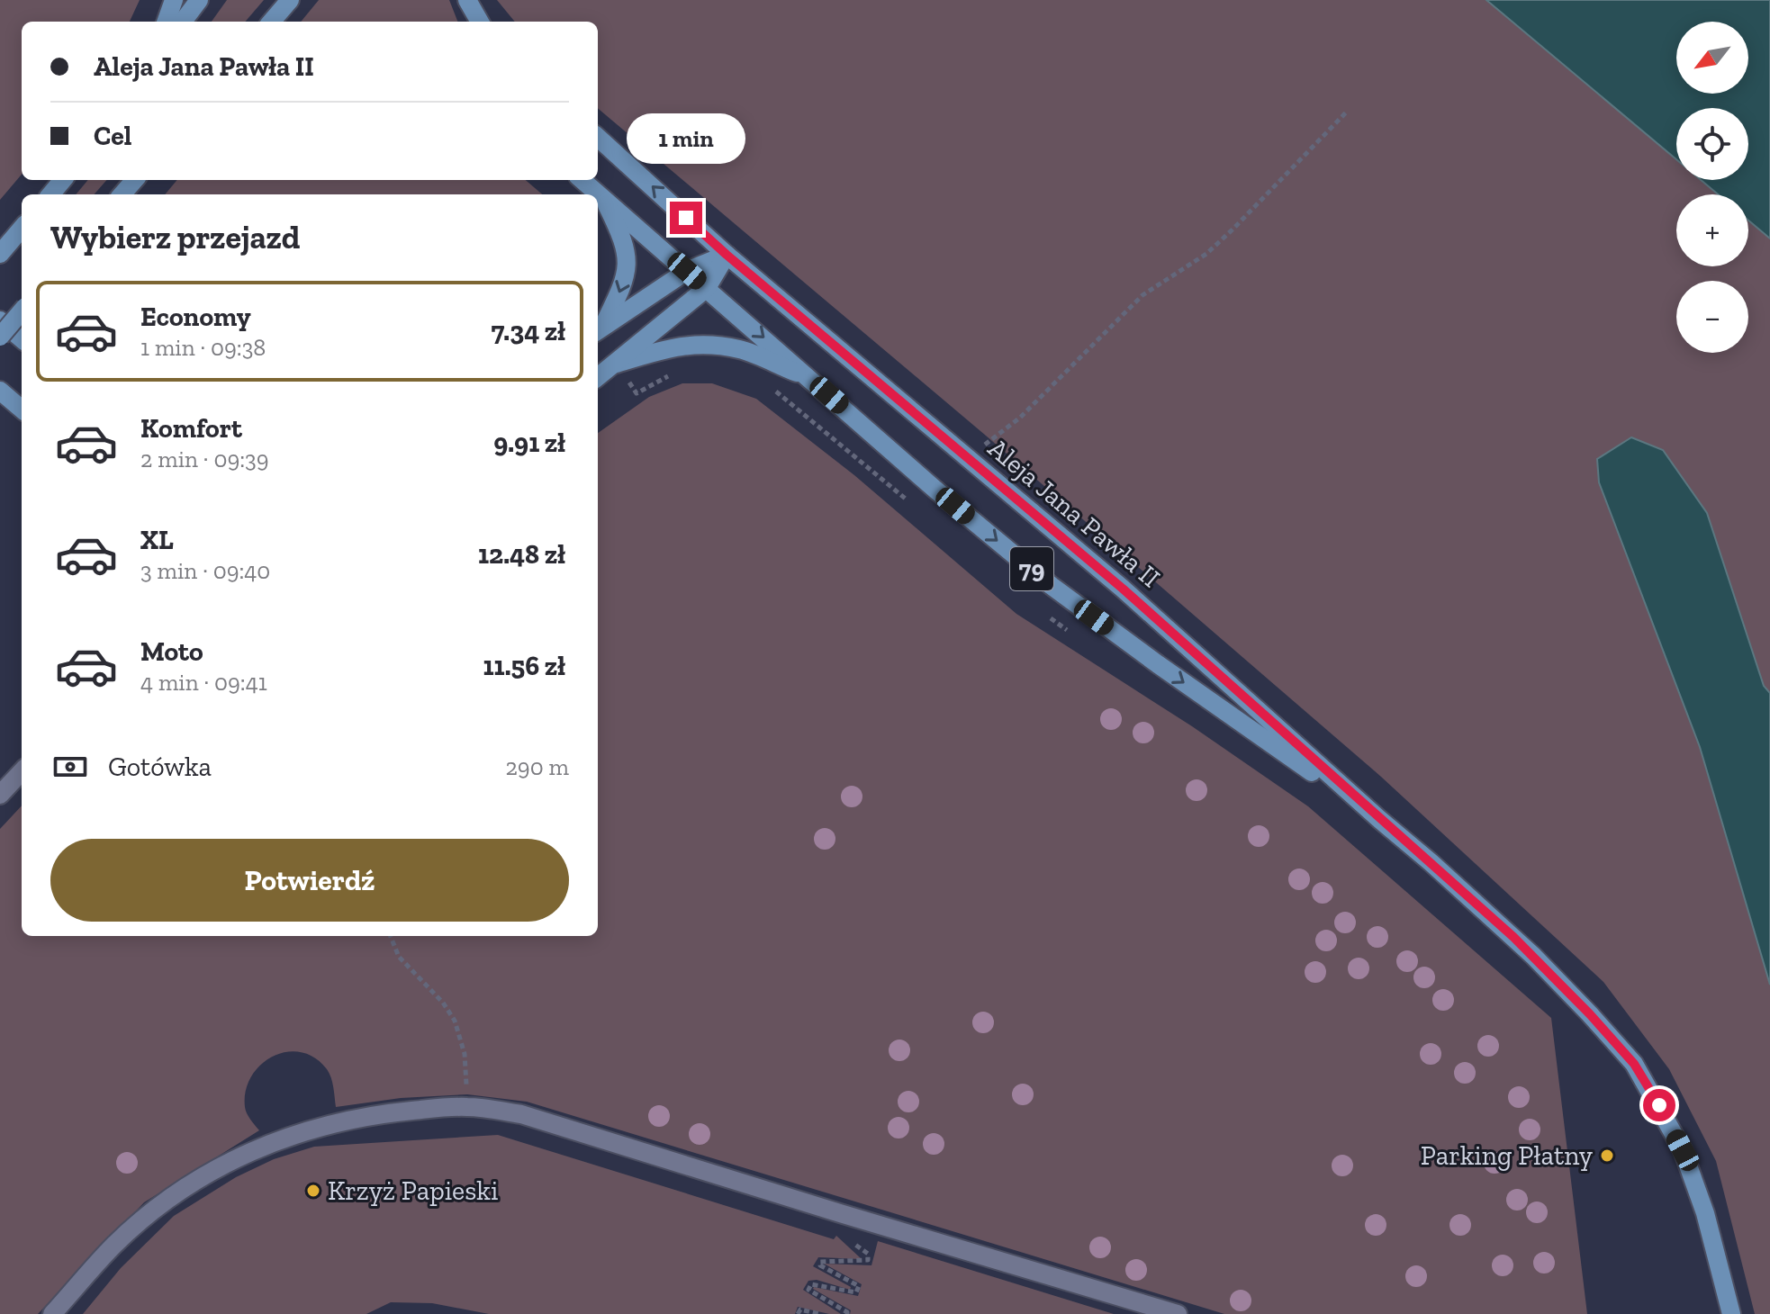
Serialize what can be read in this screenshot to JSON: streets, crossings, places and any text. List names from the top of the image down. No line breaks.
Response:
{"streets":{"main road":["Aleja Jana Pawła II","79"]},"crossings":[["Aleja Jana Pawła II","79"]],"places":["Parking Płatny","Krzyż Papieski"],"north":"bottom left","page":{"map_buttons":["+","−"],"banner":["Aleja Jana Pawła II","Cel"],"bubble":"1 min","heading":"Wybierz przejazd","list":[{"name":"Economy","note":"1 min · 09:38","value":"7.34 zł"},{"name":"Komfort","note":"2 min · 09:39","value":"9.91 zł"},{"name":"XL","note":"3 min · 09:40","value":"12.48 zł"},{"name":"Moto","note":"4 min · 09:41","value":"11.56 zł"}],"pay":["Gotówka","290 m"],"buttons":"Potwierdź"}}
